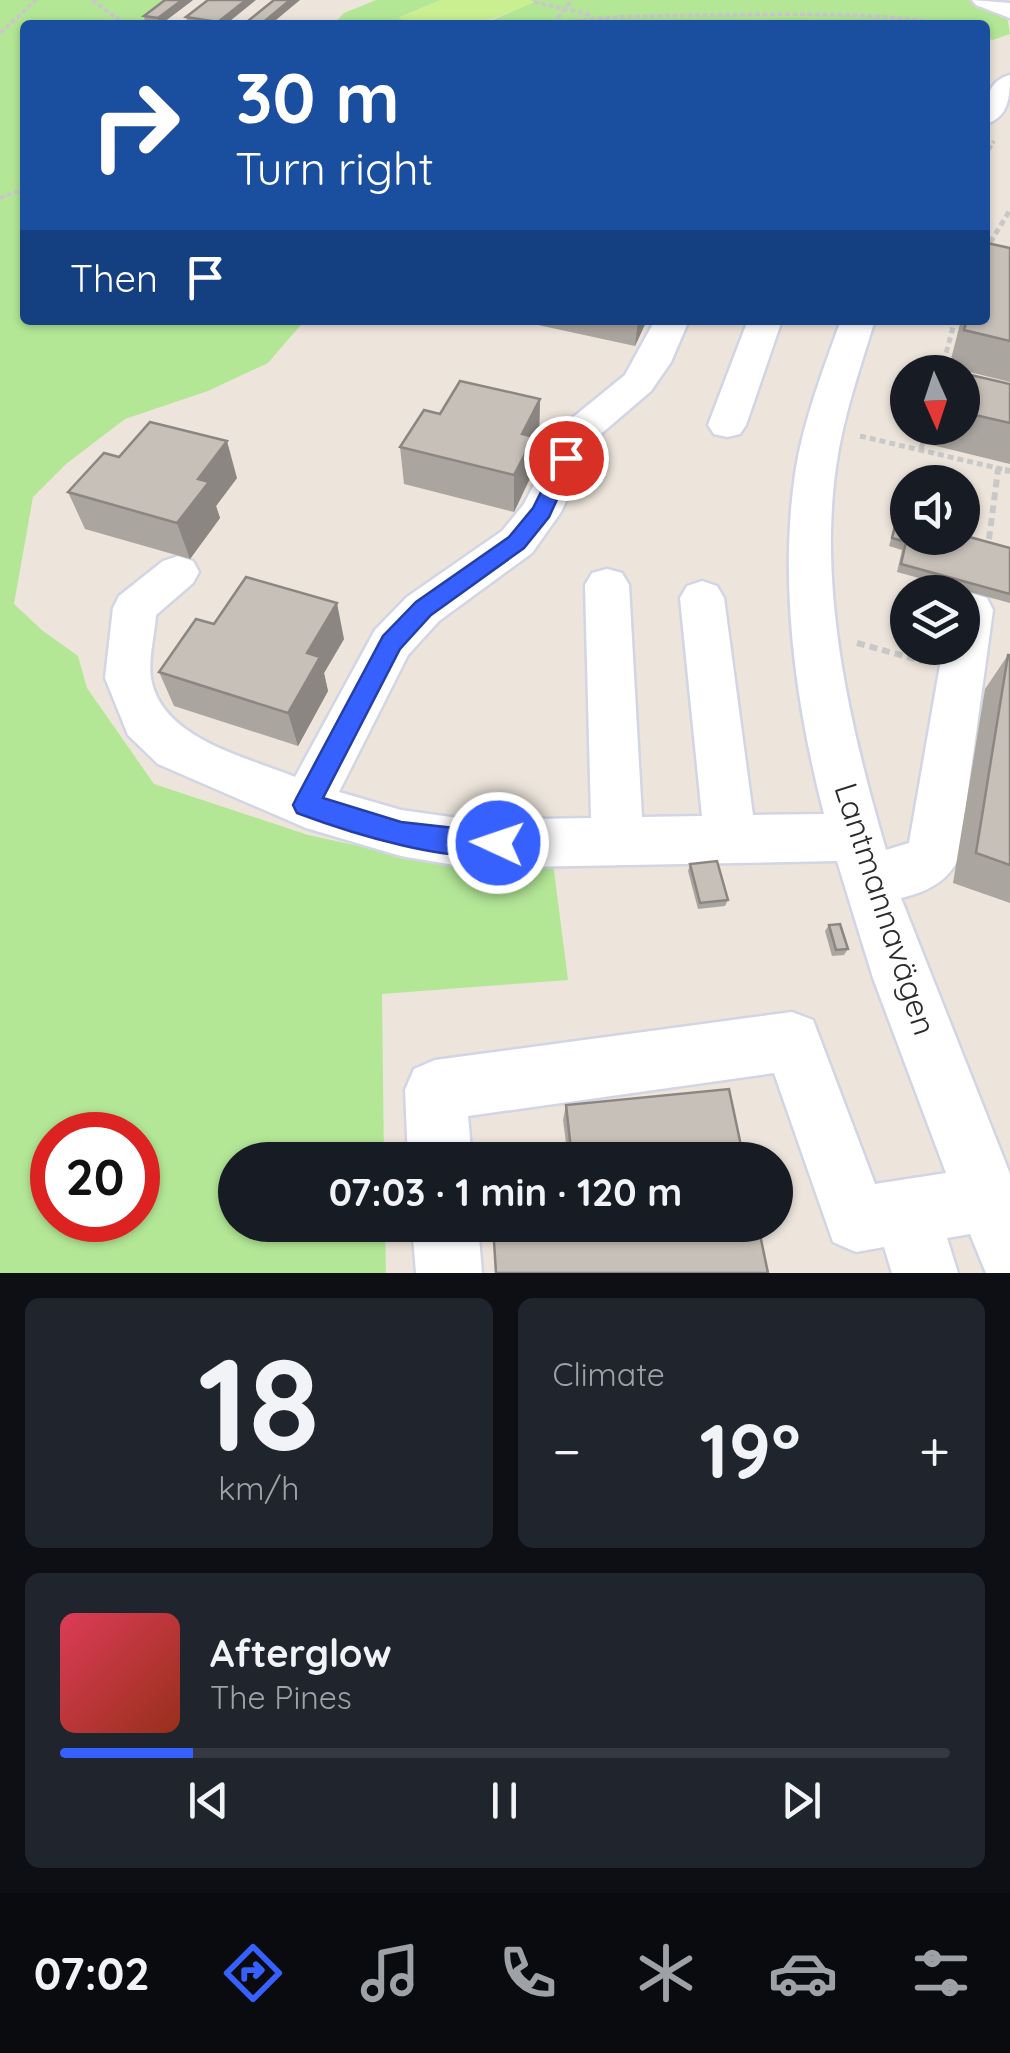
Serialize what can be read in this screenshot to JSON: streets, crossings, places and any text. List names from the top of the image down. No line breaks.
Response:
{"streets":{"street":["Lantmannavägen"]},"north":"bottom","page":{"turn":["30 m","Turn right"],"then":"Then","limit":"20","trip":"07:03 · 1 min · 120 m","tile":[["18","km/h"],"Climate"],"heat":["−","19°","+"],"song":["Afterglow","The Pines"],"tabs":"07:02"}}
